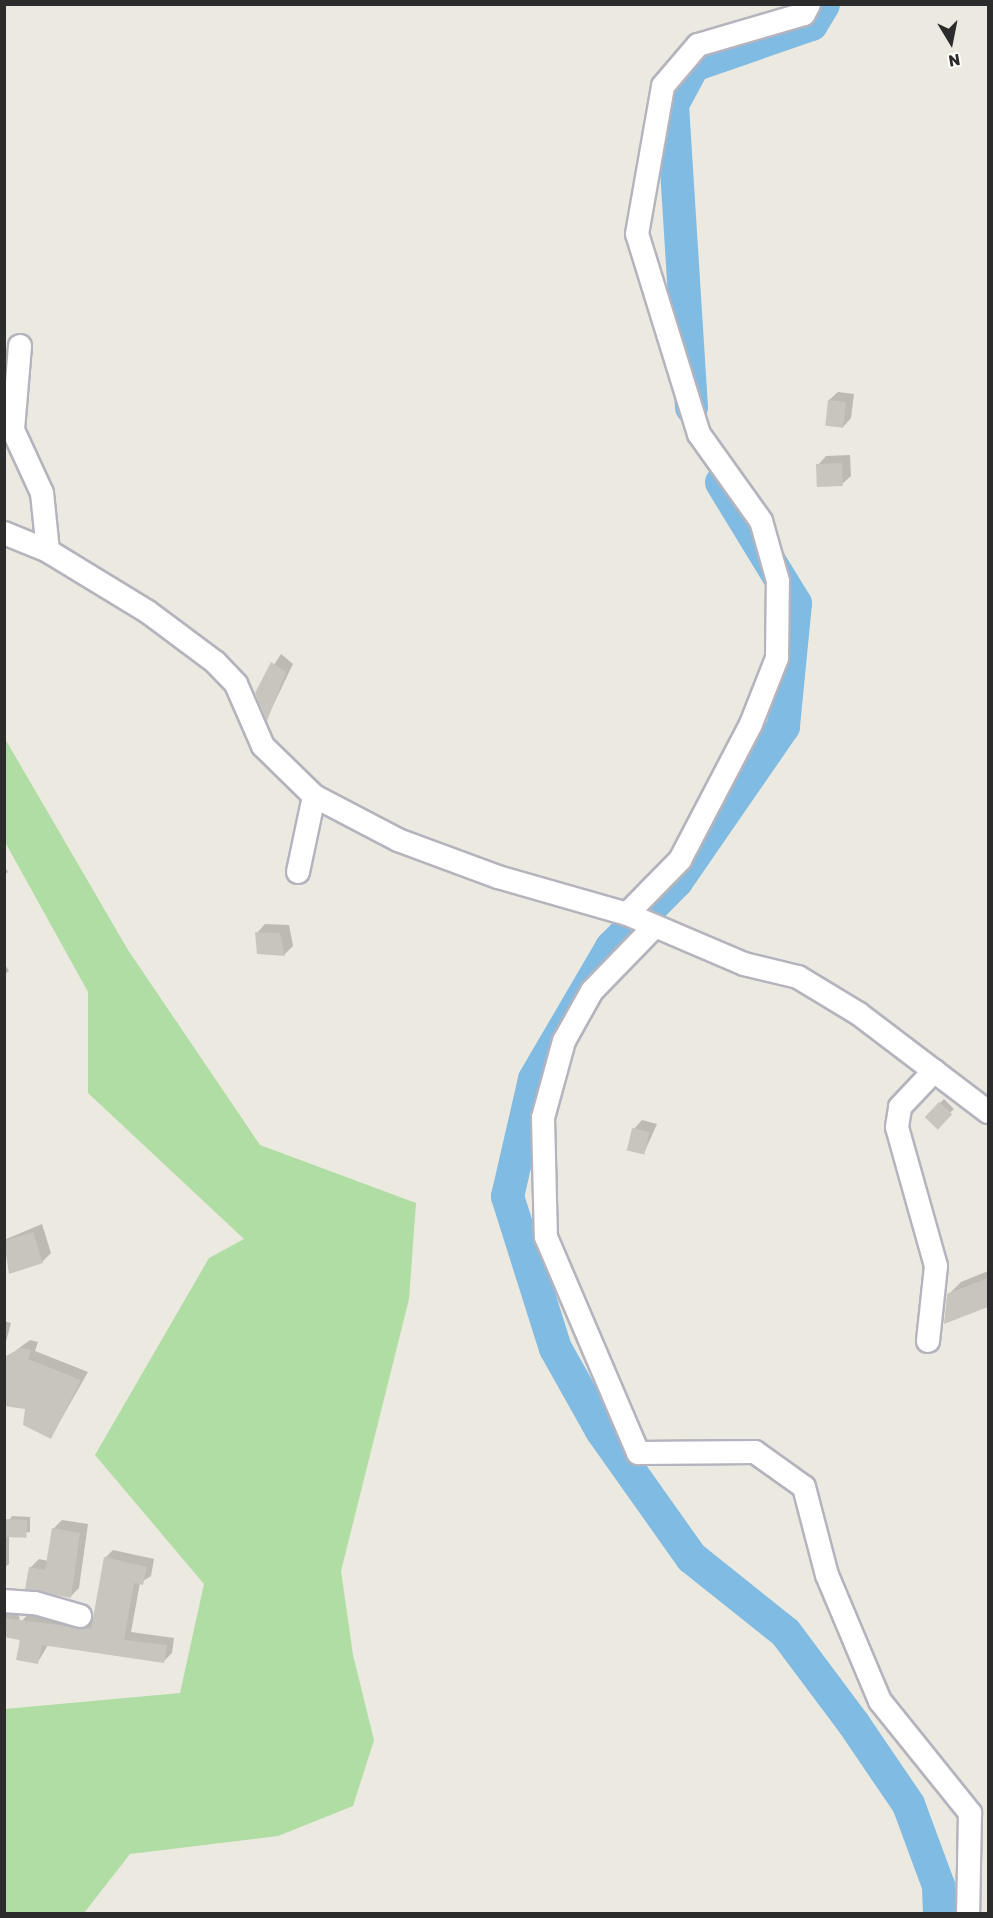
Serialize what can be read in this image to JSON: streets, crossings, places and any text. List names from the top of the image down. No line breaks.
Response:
{"north":"bottom"}
